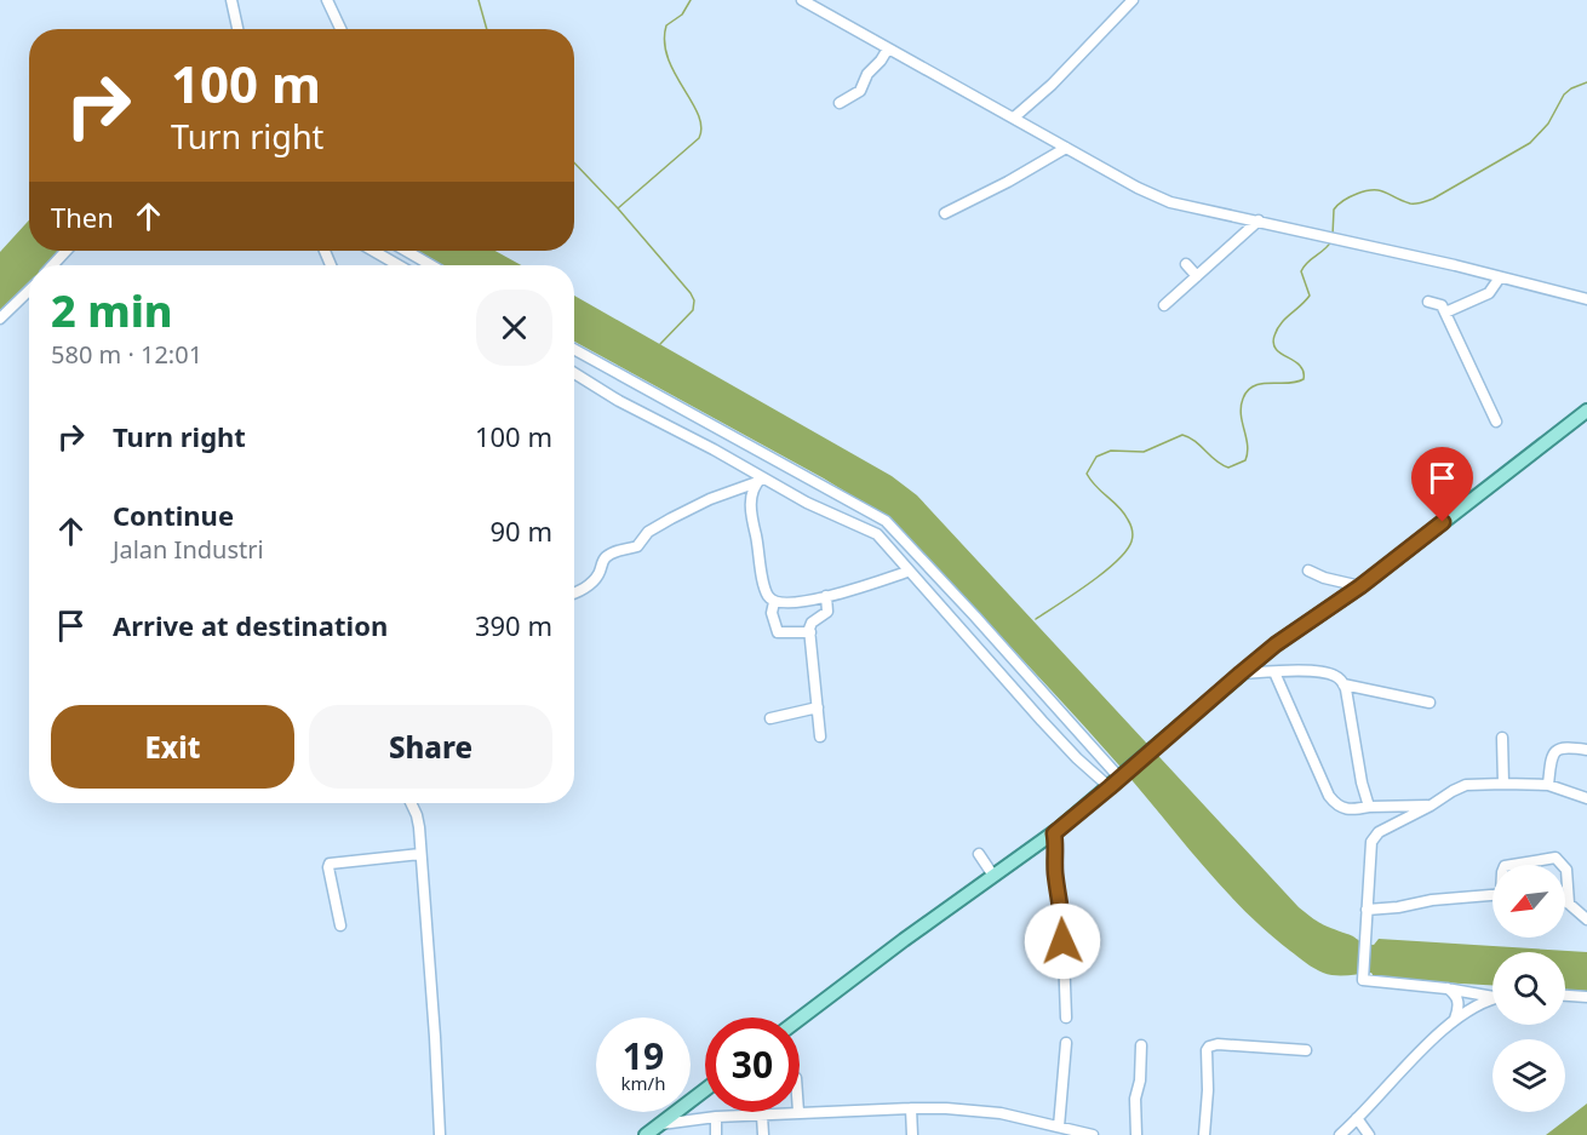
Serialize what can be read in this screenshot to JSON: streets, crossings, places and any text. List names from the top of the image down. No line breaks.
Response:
{"north":"bottom left","page":{"turn":["100 m","Turn right"],"then":"Then","heading":["2 min","580 m · 12:01"],"list":[{"name":"Turn right","value":"100 m"},{"name":"Continue","note":"Jalan Industri","value":"90 m"},{"name":"Arrive at destination","value":"390 m"}],"buttons":["Exit","Share"],"speed":"19 km/h","limit":"30"}}
